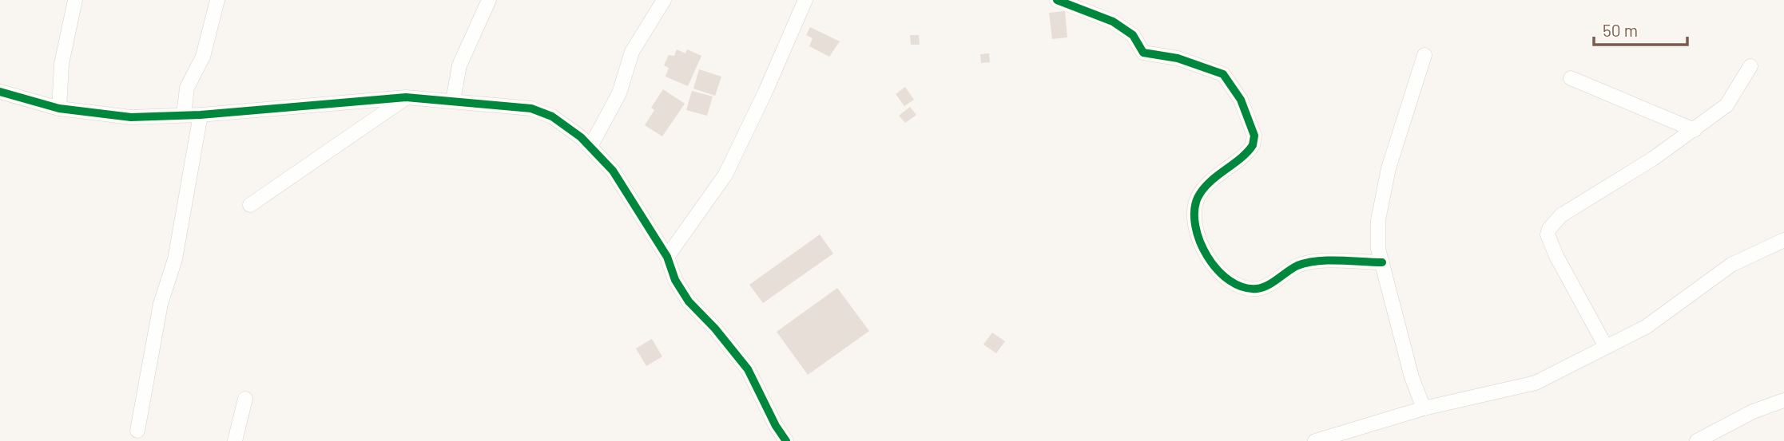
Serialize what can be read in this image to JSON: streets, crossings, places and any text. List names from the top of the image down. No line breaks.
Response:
{"scale_bar":"50 m"}
